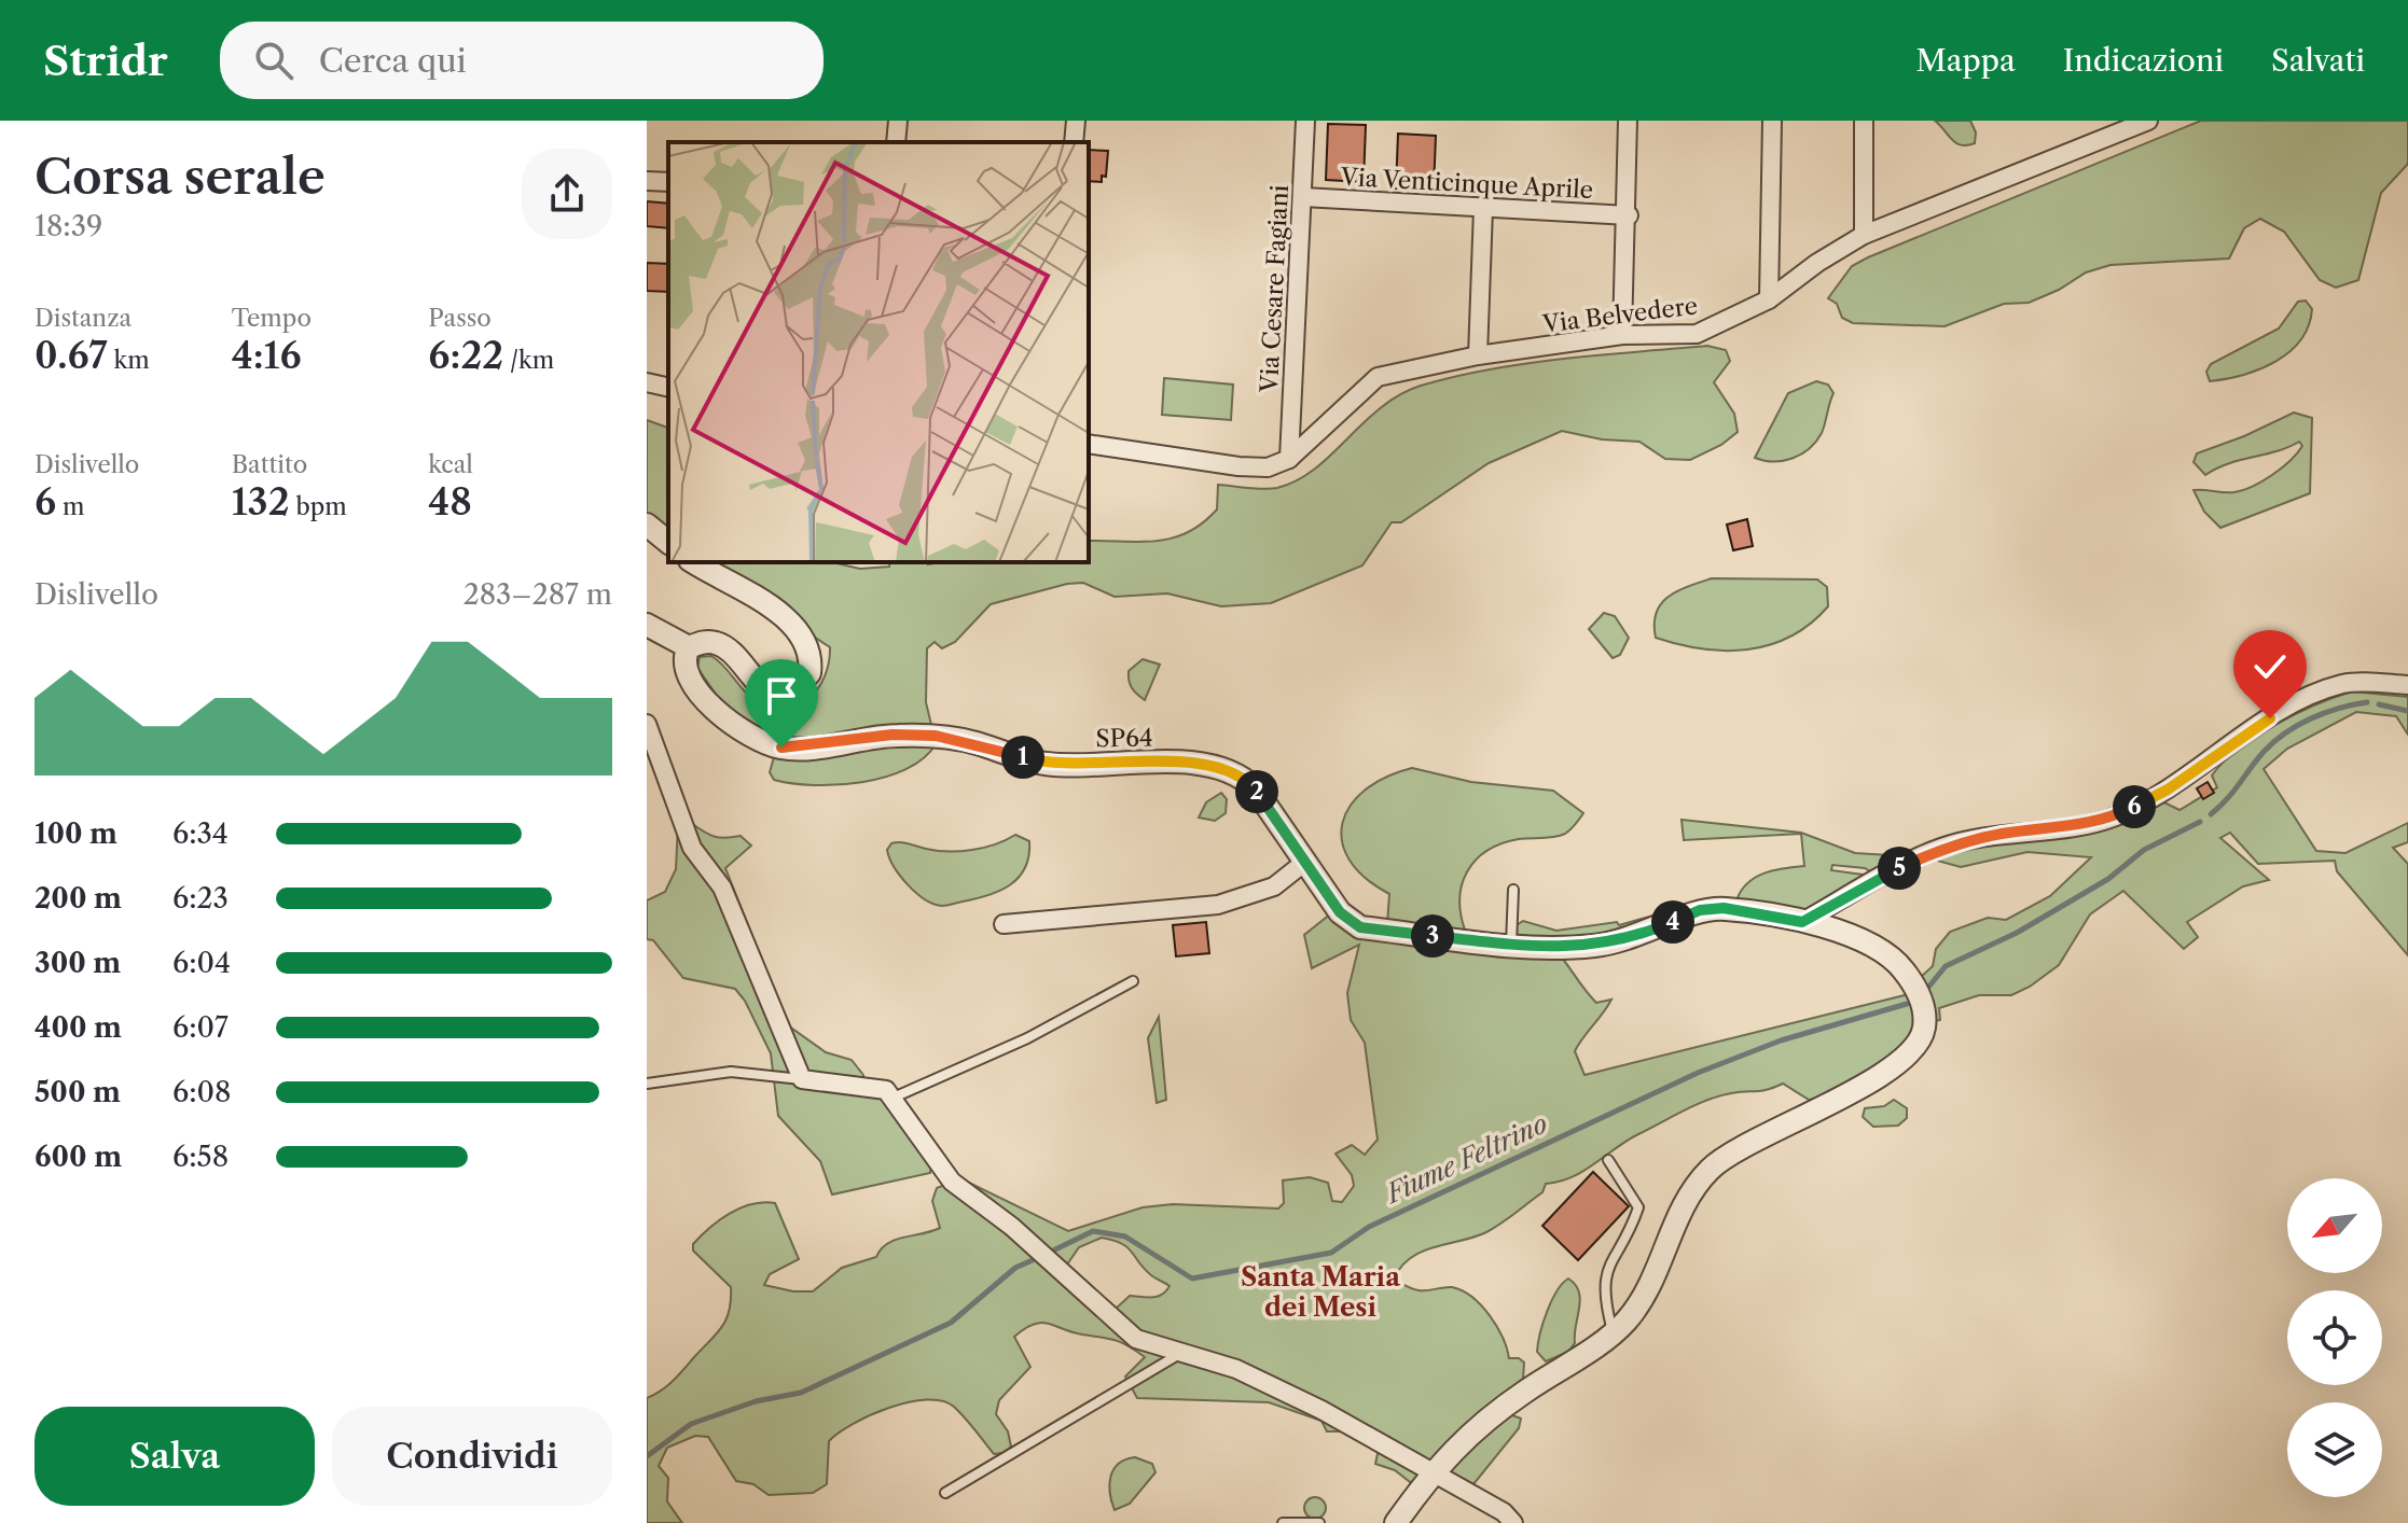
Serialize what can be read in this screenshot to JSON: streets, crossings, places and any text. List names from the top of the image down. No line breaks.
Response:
{"streets":{"street":["Via Venticinque Aprile","Via Cesare Fagiani","Via Belvedere","SP64"]},"crossings":[["Via Venticinque Aprile","Via Cesare Fagiani"],["Via Cesare Fagiani","Via Belvedere"]],"districts":["Santa Maria dei Mesi"],"water":["Fiume Feltrino"],"north":"bottom left","page":{"header":"Stridr","search":"Cerca qui","nav":["Mappa","Indicazioni","Salvati"],"heading":["Corsa serale","18:39"],"stats":[["Distanza","0.67 km"],["Tempo","4:16"],["Passo","6:22 /km"],["Dislivello","6 m"],["Battito","132 bpm"],["kcal","48"]],"chart":["Dislivello","283–287 m"],"pins":["1","2","6","5","4","3"],"list":[{"name":"100 m","note":"6:34"},{"name":"200 m","note":"6:23"},{"name":"300 m","note":"6:04"},{"name":"400 m","note":"6:07"},{"name":"500 m","note":"6:08"},{"name":"600 m","note":"6:58"}],"buttons":["Salva","Condividi"]}}
